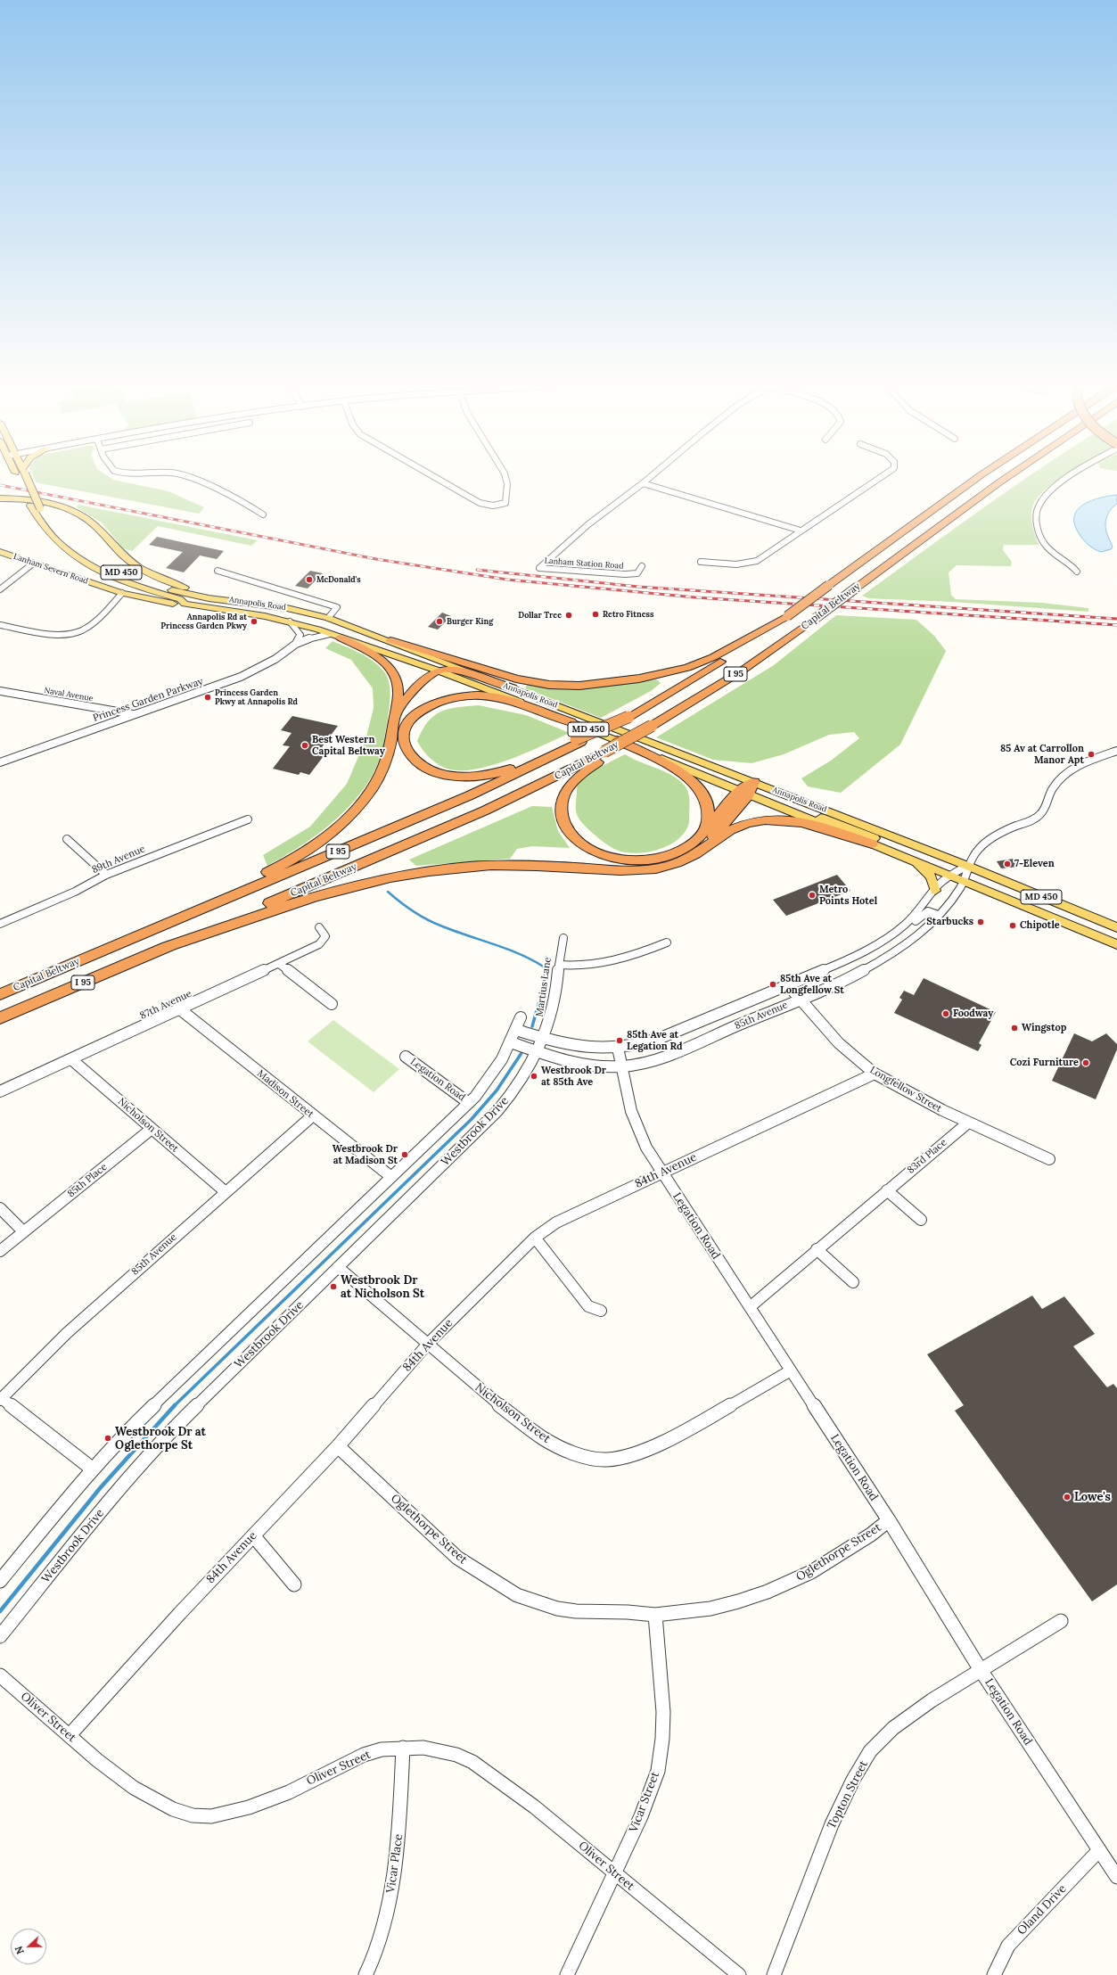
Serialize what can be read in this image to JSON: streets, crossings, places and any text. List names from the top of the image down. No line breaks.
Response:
{"streets":{"highway":["Capital Beltway","I 95"],"main road":["Lanham Severn Road","MD 450","Annapolis Road"],"street":["Lanham Station Road","Naval Avenue","Princess Garden Parkway","89th Avenue","Martius Lane","87th Avenue","85th Avenue","Legation Road","Longfellow Street","Madison Street","Nicholson Street","Westbrook Drive","83rd Place","84th Avenue","85th Place","Oglethorpe Street","Oliver Street","Topton Street","Vicar Street","Vicar Place","Oland Drive"]},"crossings":[["Lanham Severn Road","Annapolis Road"],["Annapolis Road","Princess Garden Parkway"],["Annapolis Road","85th Avenue"],["Naval Avenue","Princess Garden Parkway"],["Martius Lane","85th Avenue"],["Martius Lane","Westbrook Drive"],["87th Avenue","Madison Street"],["87th Avenue","Nicholson Street"],["85th Avenue","Legation Road"],["85th Avenue","Longfellow Street"],["85th Avenue","Madison Street"],["85th Avenue","Nicholson Street"],["85th Avenue","Westbrook Drive"],["Legation Road","Nicholson Street"],["Legation Road","83rd Place"],["Legation Road","84th Avenue"],["Legation Road","Oglethorpe Street"],["Legation Road","Topton Street"],["Legation Road","Oland Drive"],["Longfellow Street","83rd Place"],["Longfellow Street","84th Avenue"],["Nicholson Street","Westbrook Drive"],["Nicholson Street","84th Avenue"],["Nicholson Street","85th Place"],["84th Avenue","Oglethorpe Street"],["84th Avenue","Oliver Street"],["Oglethorpe Street","Vicar Street"],["Oliver Street","Vicar Street"],["Oliver Street","Vicar Place"]],"places":["McDonald's","Retro Fitness","Dollar Tree","Annapolis Rd at Princess Garden Pkwy","Burger King","Princess Garden Pkwy at Annapolis Rd","Best Western Capital Beltway","85 Av at Carrollon Manor Apt","7-Eleven","Metro Points Hotel","Starbucks","Chipotle","85th Ave at Longfellow St","Foodway","Wingstop","85th Ave at Legation Rd","Cozi Furniture","Westbrook Dr at 85th Ave","Westbrook Dr at Madison St","Westbrook Dr at Nicholson St","Westbrook Dr at Oglethorpe St","Lowe's"],"north":"left"}
